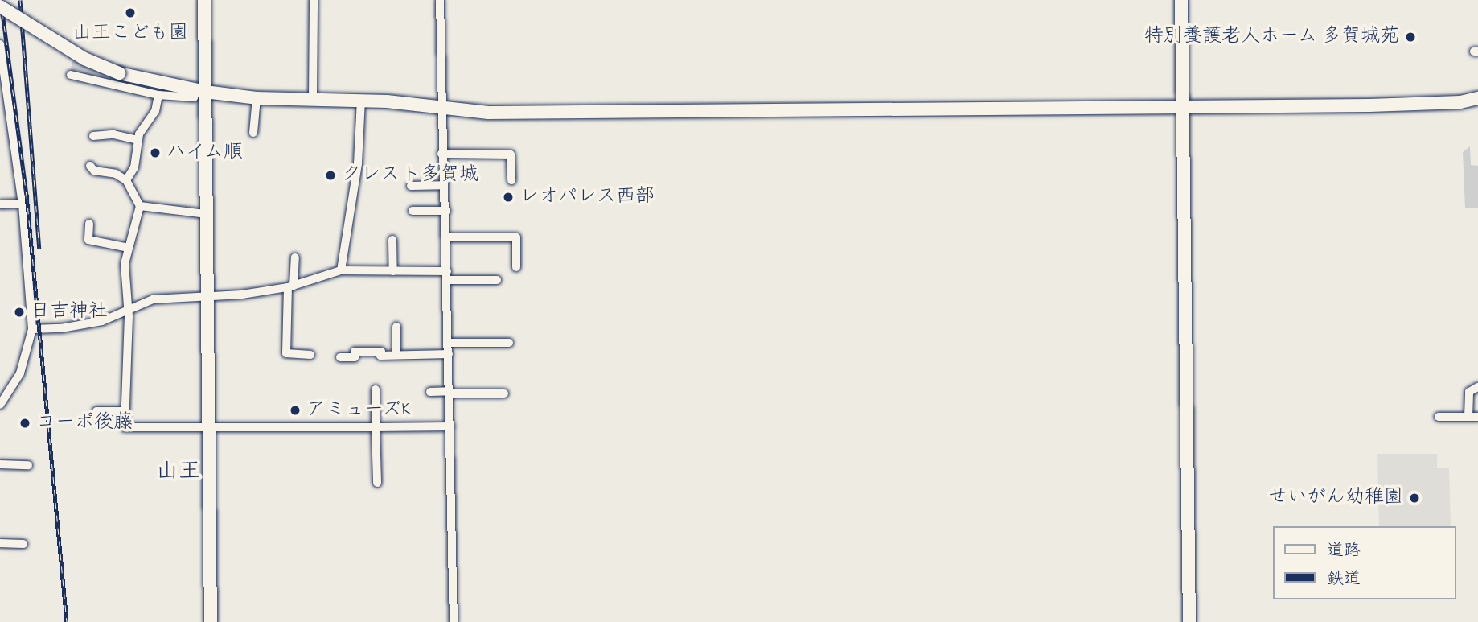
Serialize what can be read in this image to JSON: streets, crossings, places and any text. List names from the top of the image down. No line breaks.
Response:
{"districts":["山王"],"places":["山王こども園","特別養護老人ホーム 多賀城苑","ハイム順","クレスト多賀城","レオパレス西部","日吉神社","アミューズK","コーポ後藤","せいがん幼稚園"],"legend":["道路","鉄道"]}
